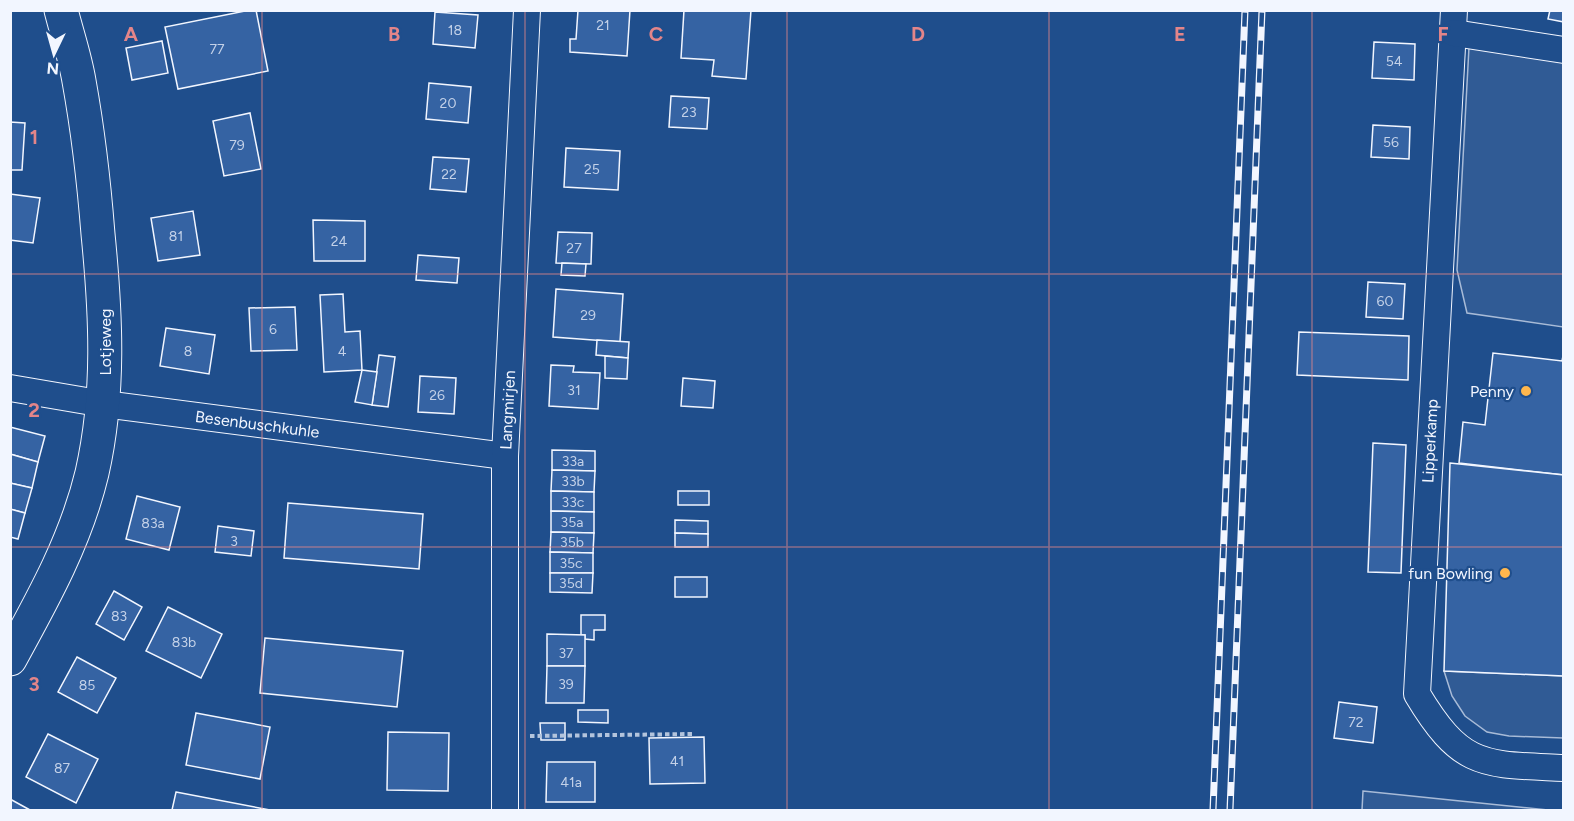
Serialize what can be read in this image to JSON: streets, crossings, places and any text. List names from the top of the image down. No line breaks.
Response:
{"streets":{"street":["Lotjeweg","Langmirjen","Besenbuschkuhle","Lipperkamp"]},"crossings":[["Lotjeweg","Besenbuschkuhle"],["Langmirjen","Besenbuschkuhle"]],"places":["Penny","fun Bowling"],"house_numbers":["21","18","77","54","20","23","56","79","25","22","81","24","27","60","29","6","8","4","31","26","33a","33b","33c","35a","83a","3","35b","35c","35d","83","83b","37","39","85","72","41","87","41a"],"north":"bottom","grid":{"columns":["A","B","C","D","E","F"],"rows":["1","2","3"]}}
